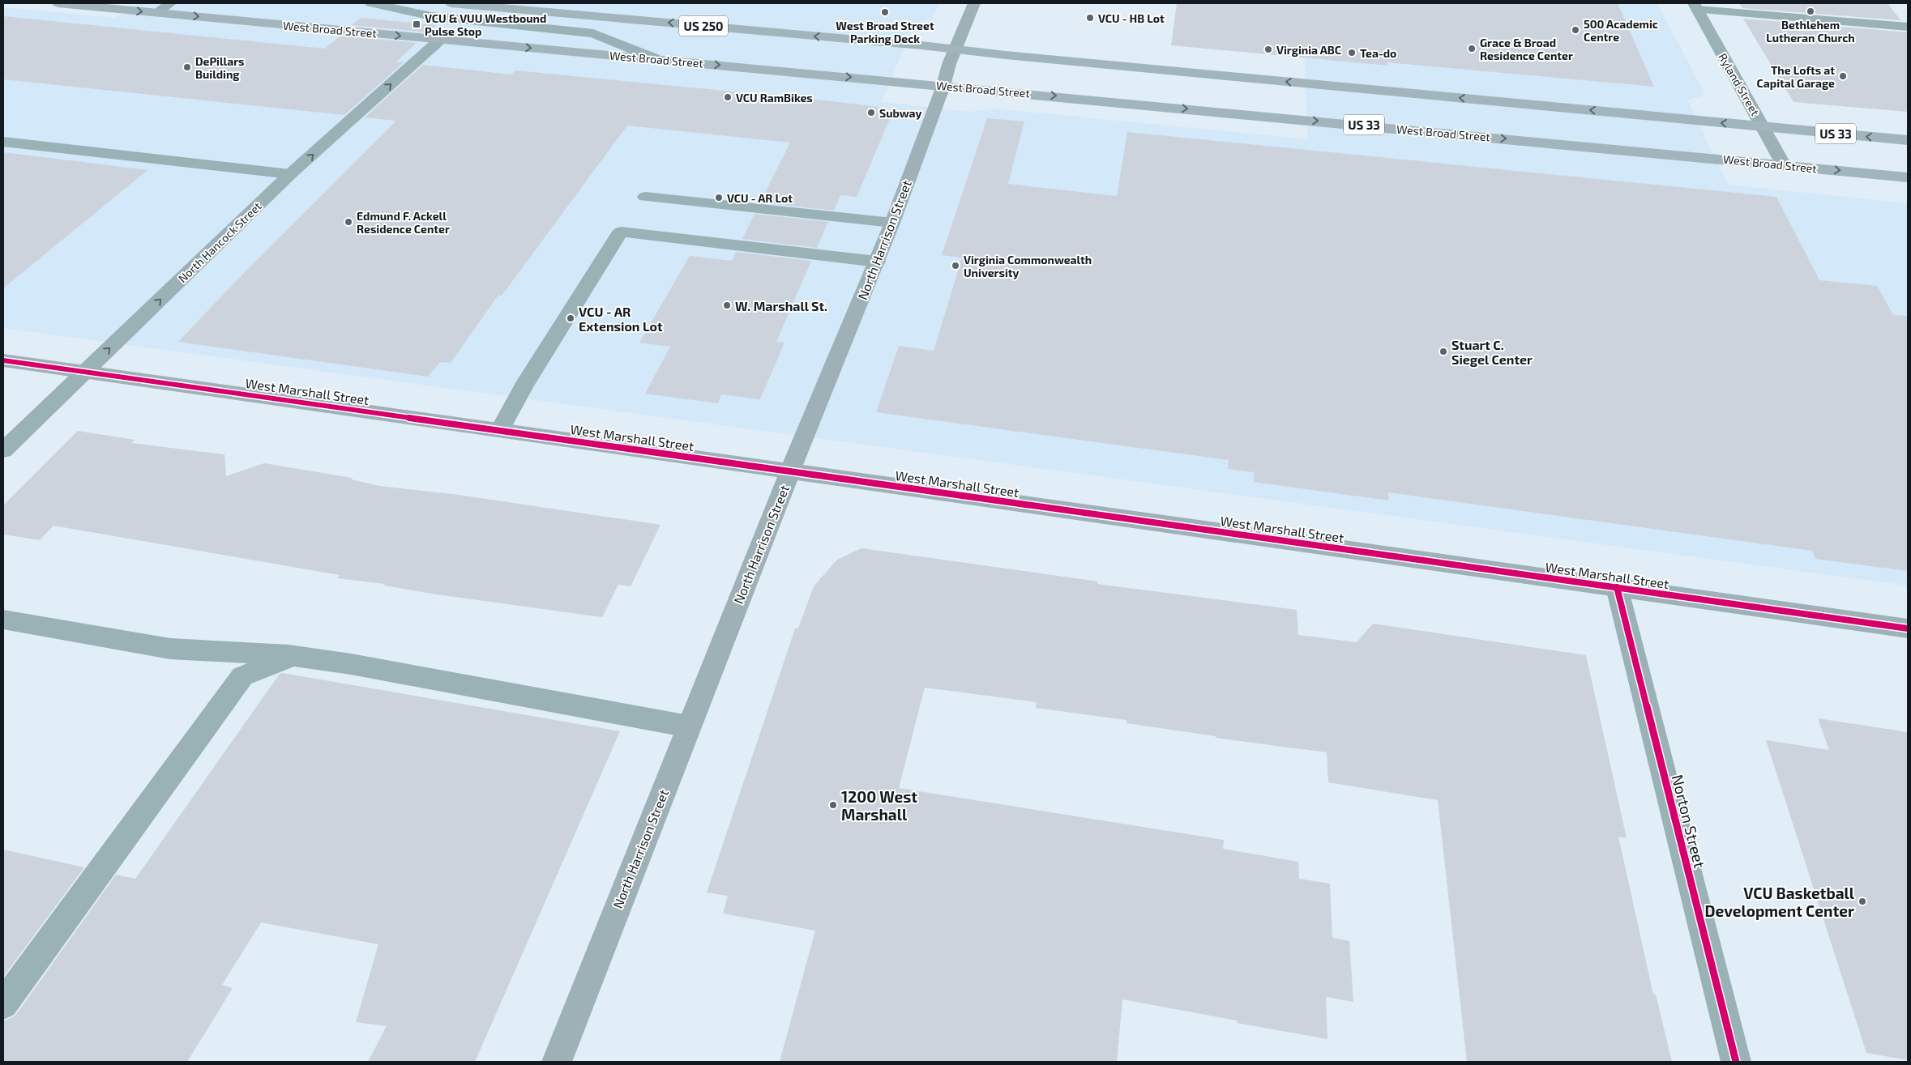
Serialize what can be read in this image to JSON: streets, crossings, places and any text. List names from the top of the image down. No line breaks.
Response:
{"streets":{"main road":["US 250","West Broad Street","US 33"],"street":["Ryland Street","North Harrison Street","North Hancock Street","West Marshall Street","Norton Street"]},"crossings":[["US 250","US 33"],["US 250","North Harrison Street"],["West Broad Street","Ryland Street"],["West Broad Street","North Harrison Street"],["West Broad Street","North Hancock Street"],["Ryland Street","US 33"],["US 33","North Harrison Street"],["North Harrison Street","West Marshall Street"],["North Hancock Street","West Marshall Street"],["West Marshall Street","Norton Street"]],"one_way":["North Hancock Street"],"places":{"other":["Bethlehem Lutheran Church","West Broad Street Parking Deck","VCU - HB Lot","500 Academic Centre","Grace & Broad Residence Center","Virginia ABC","Tea-do","DePillars Building","The Lofts at Capital Garage","VCU RamBikes","Subway","VCU - AR Lot","Edmund F. Ackell Residence Center","Virginia Commonwealth University","W. Marshall St.","VCU - AR Extension Lot","Stuart C. Siegel Center","1200 West Marshall","VCU Basketball Development Center"],"transit":["VCU & VUU Westbound Pulse Stop"]}}
